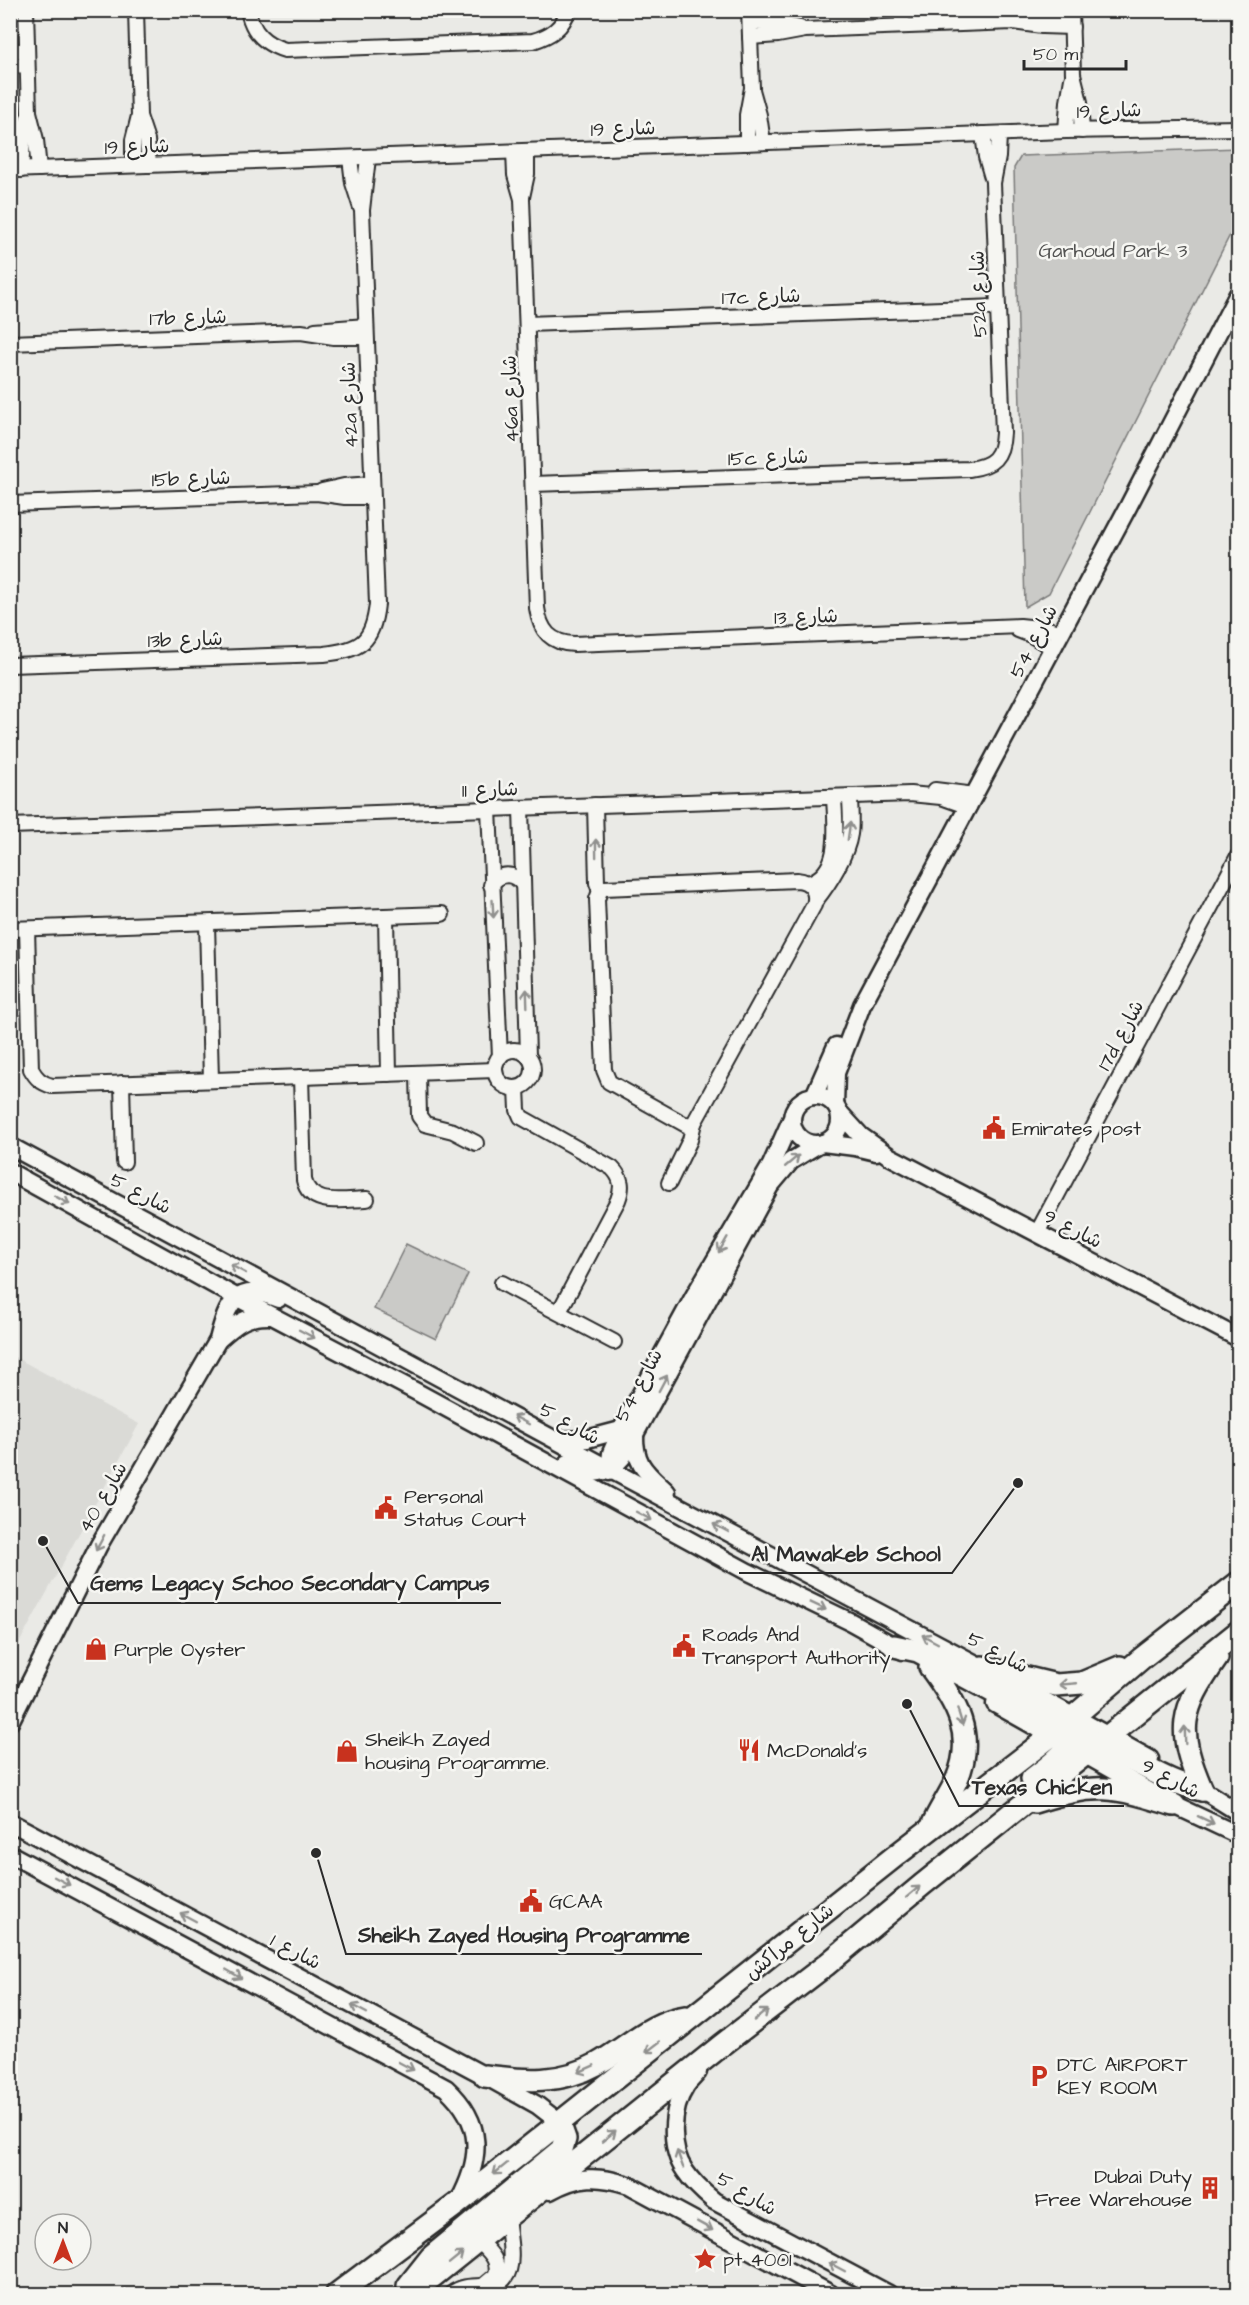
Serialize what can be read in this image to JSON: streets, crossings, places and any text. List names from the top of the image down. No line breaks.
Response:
{"streets":{"main road":["شارع مراكش"],"street":["شارع 19","52a شارع","17c شارع","17b شارع","46a شارع","42a شارع","15c شارع","15b شارع","شارع 13","13b شارع","شارع 54","شارع 11","17d شارع","شارع 5","شارع 9","شارع 40","شارع 1"]},"crossings":[["شارع 19","52a شارع"],["شارع 19","46a شارع"],["شارع 19","42a شارع"],["52a شارع","17c شارع"],["52a شارع","15c شارع"],["17c شارع","46a شارع"],["17b شارع","42a شارع"],["46a شارع","15c شارع"],["46a شارع","شارع 13"],["42a شارع","15b شارع"],["42a شارع","13b شارع"],["شارع 13","شارع 54"],["شارع 54","شارع 11"],["شارع 54","شارع 5"],["شارع 54","شارع 9"],["17d شارع","شارع 9"],["شارع 5","شارع 9"],["شارع 5","شارع مراكش"],["شارع 9","شارع مراكش"],["شارع مراكش","شارع 1"]],"one_way":["شارع 40","شارع 1"],"parks":["Garhoud Park 3"],"places":{"public building":["Emirates post","Personal Status Court","Roads And Transport Authority","GCAA"],"other":["Al Mawakeb School","Gems Legacy Schoo Secondary Campus","Texas Chicken","Sheikh Zayed Housing Programme"],"shop":["Purple Oyster","Sheikh Zayed housing Programme."],"restaurant":["McDonald's"],"parking":["DTC AIRPORT KEY ROOM"],"building":["Dubai Duty Free Warehouse"],"place":["pt 4001"]},"scale_bar":"50 m","north":"top"}
